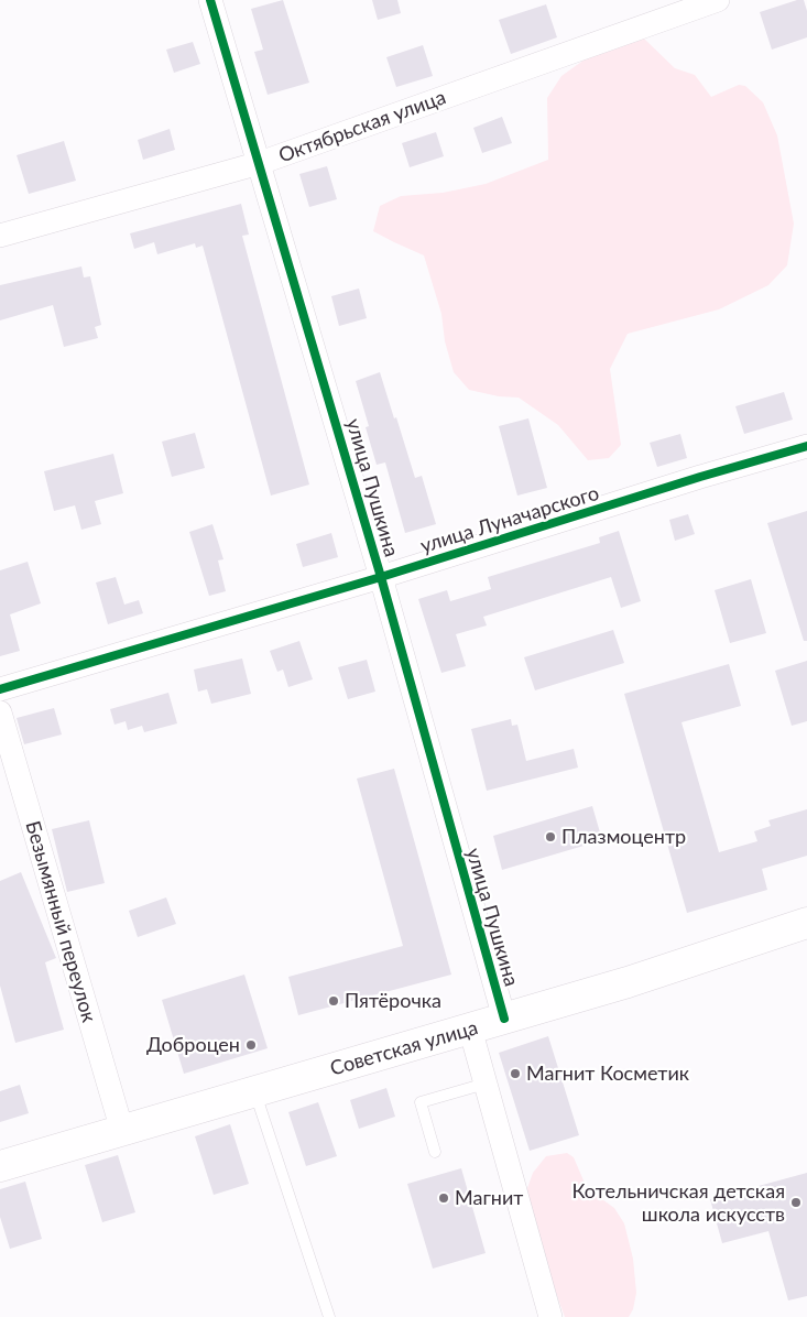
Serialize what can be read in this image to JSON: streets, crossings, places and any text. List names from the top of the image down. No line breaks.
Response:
{"streets":{"main road":["Советская улица"],"street":["Октябрьская улица","улица Пушкина","улица Луначарского","Безымянный переулок"]},"crossings":[["Октябрьская улица","улица Пушкина"],["улица Пушкина","улица Луначарского"],["улица Пушкина","Советская улица"],["Безымянный переулок","Советская улица"]],"places":["Плазмоцентр","Пятёрочка","Доброцен","Магнит Косметик","Магнит","Котельничская детская школа искусств"]}
